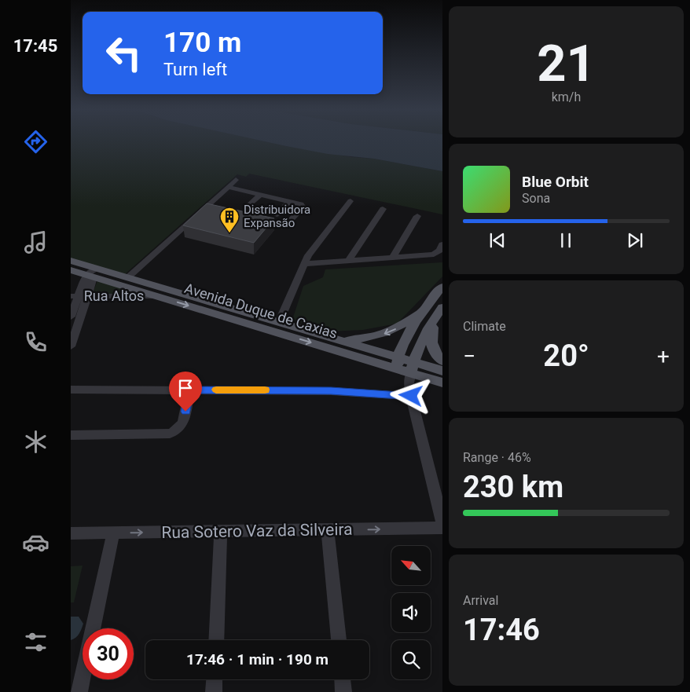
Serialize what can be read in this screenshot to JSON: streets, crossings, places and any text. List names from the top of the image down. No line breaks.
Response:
{"streets":{"main road":["Avenida Duque de Caxias"],"street":["Rua Altos","Rua Sotero Vaz da Silveira"]},"crossings":[["Rua Altos","Avenida Duque de Caxias"]],"one_way":["Rua Sotero Vaz da Silveira"],"places":{"building":["Distribuidora Expansão"]},"north":"top left","page":{"tabs":"17:45","tile":[["21","km/h"],"Climate",["Range · 46%","230 km"],["Arrival","17:46"]],"turn":["170 m","Turn left"],"song":["Blue Orbit","Sona"],"heat":["−","20°","+"],"limit":"30","trip":"17:46 · 1 min · 190 m"}}
